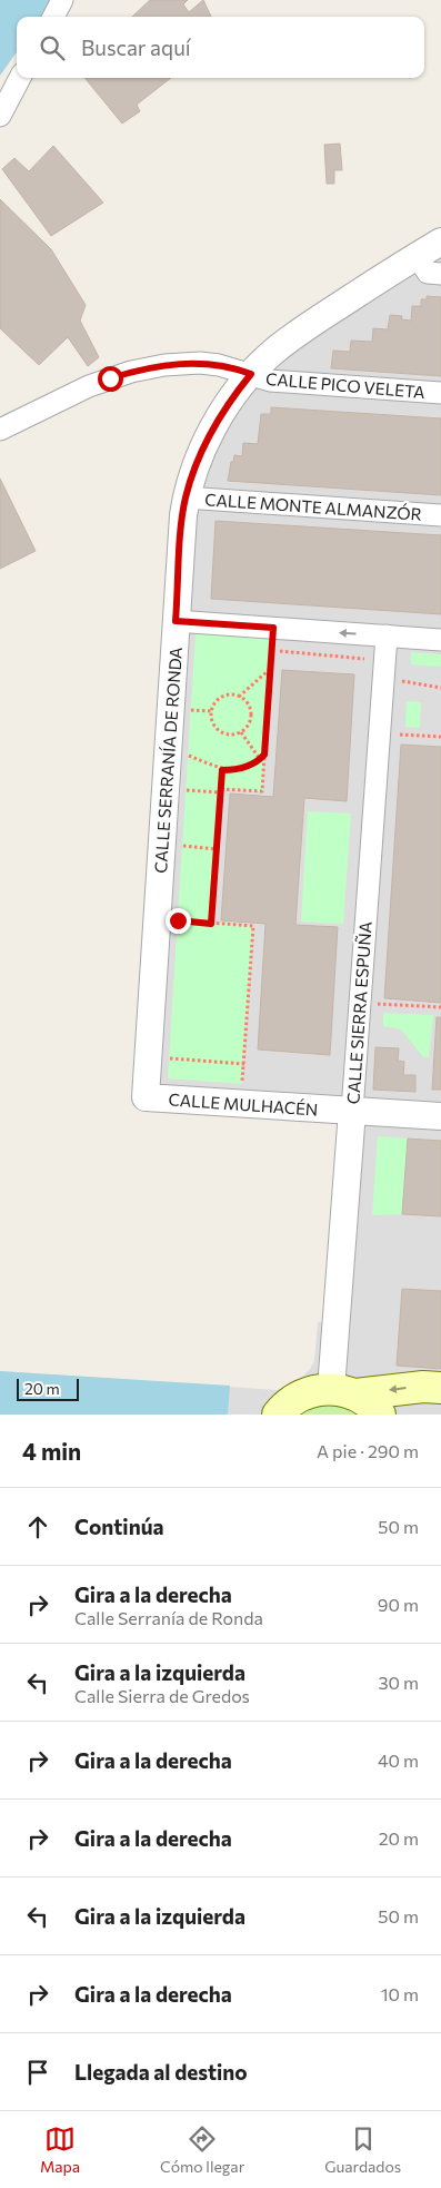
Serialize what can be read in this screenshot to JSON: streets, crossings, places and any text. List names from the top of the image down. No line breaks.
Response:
{"streets":{"street":["CALLE PICO VELETA","CALLE MONTE ALMANZÓR","CALLE SERRANÍA DE RONDA","CALLE SIERRA ESPUÑA","CALLE MULHACÉN"]},"crossings":[["CALLE PICO VELETA","CALLE SERRANÍA DE RONDA"],["CALLE MONTE ALMANZÓR","CALLE SERRANÍA DE RONDA"],["CALLE SERRANÍA DE RONDA","CALLE MULHACÉN"],["CALLE SIERRA ESPUÑA","CALLE MULHACÉN"]],"scale_bar":"20 m","page":{"search":"Buscar aquí","scale":"20 m","heading":["4 min","A pie · 290 m"],"list":[["Continúa","50 m"],["Gira a la derecha","Calle Serranía de Ronda","90 m"],["Gira a la izquierda","Calle Sierra de Gredos","30 m"],["Gira a la derecha","40 m"],["Gira a la derecha","20 m"],["Gira a la izquierda","50 m"],["Gira a la derecha","10 m"],"Llegada al destino"],"nav":["Mapa","Cómo llegar","Guardados"]}}
